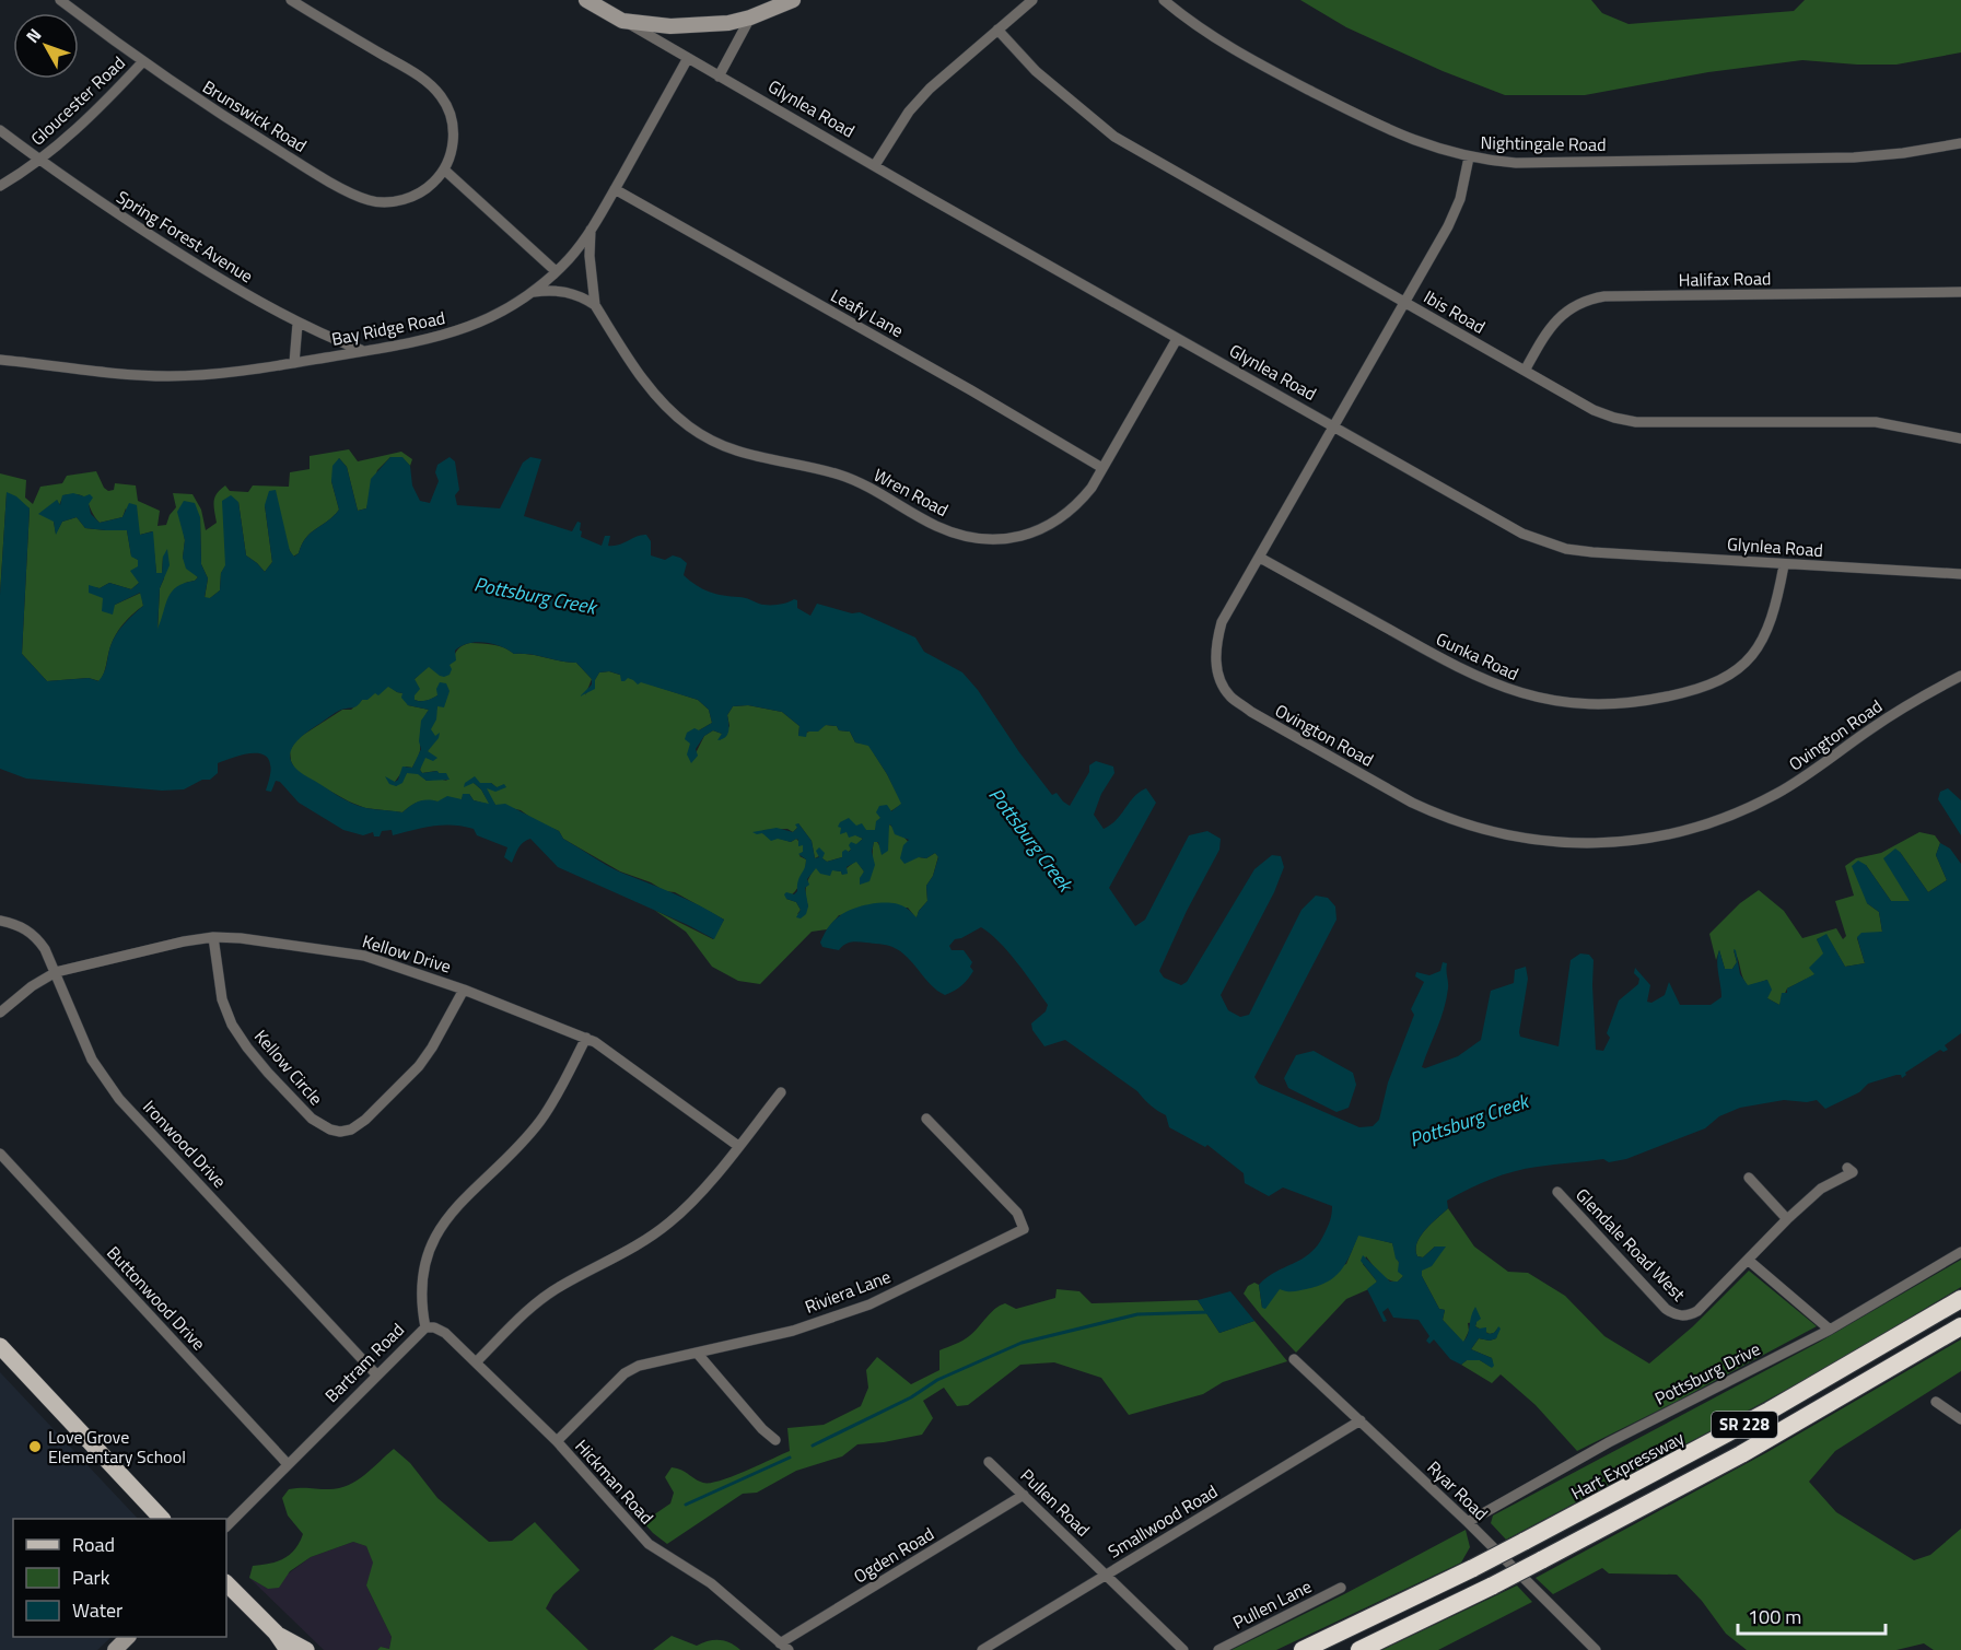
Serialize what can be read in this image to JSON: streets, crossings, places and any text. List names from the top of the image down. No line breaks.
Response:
{"streets":{"highway":["SR 228","Hart Expressway"],"street":["Gloucester Road","Glynlea Road","Brunswick Road","Nightingale Road","Spring Forest Avenue","Halifax Road","Ibis Road","Leafy Lane","Bay Ridge Road","Wren Road","Gunka Road","Ovington Road","Kellow Drive","Kellow Circle","Ironwood Drive","Glendale Road West","Riviera Lane","Buttonwood Drive","Bartram Road","Pottsburg Drive","Hickman Road","Ryar Road","Pullen Road","Smallwood Road","Ogden Road","Pullen Lane"]},"crossings":[["Gloucester Road","Brunswick Road"],["Gloucester Road","Spring Forest Avenue"],["Glynlea Road","Bay Ridge Road"],["Glynlea Road","Wren Road"],["Glynlea Road","Gunka Road"],["Glynlea Road","Ovington Road"],["Nightingale Road","Ovington Road"],["Spring Forest Avenue","Bay Ridge Road"],["Halifax Road","Ibis Road"],["Ibis Road","Ovington Road"],["Leafy Lane","Bay Ridge Road"],["Leafy Lane","Wren Road"],["Bay Ridge Road","Wren Road"],["Gunka Road","Ovington Road"],["Kellow Drive","Kellow Circle"],["Kellow Drive","Ironwood Drive"],["Kellow Drive","Bartram Road"],["Ironwood Drive","Bartram Road"],["Riviera Lane","Hickman Road"],["Buttonwood Drive","Bartram Road"],["Bartram Road","Hickman Road"],["Pottsburg Drive","Ryar Road"],["Hickman Road","Ogden Road"],["Ryar Road","Smallwood Road"],["Pullen Road","Smallwood Road"],["Pullen Road","Ogden Road"]],"water":["Pottsburg Creek"],"places":["Love Grove Elementary School"],"legend":["Road","Park","Water"],"scale_bar":"100 m","north":"top left"}
